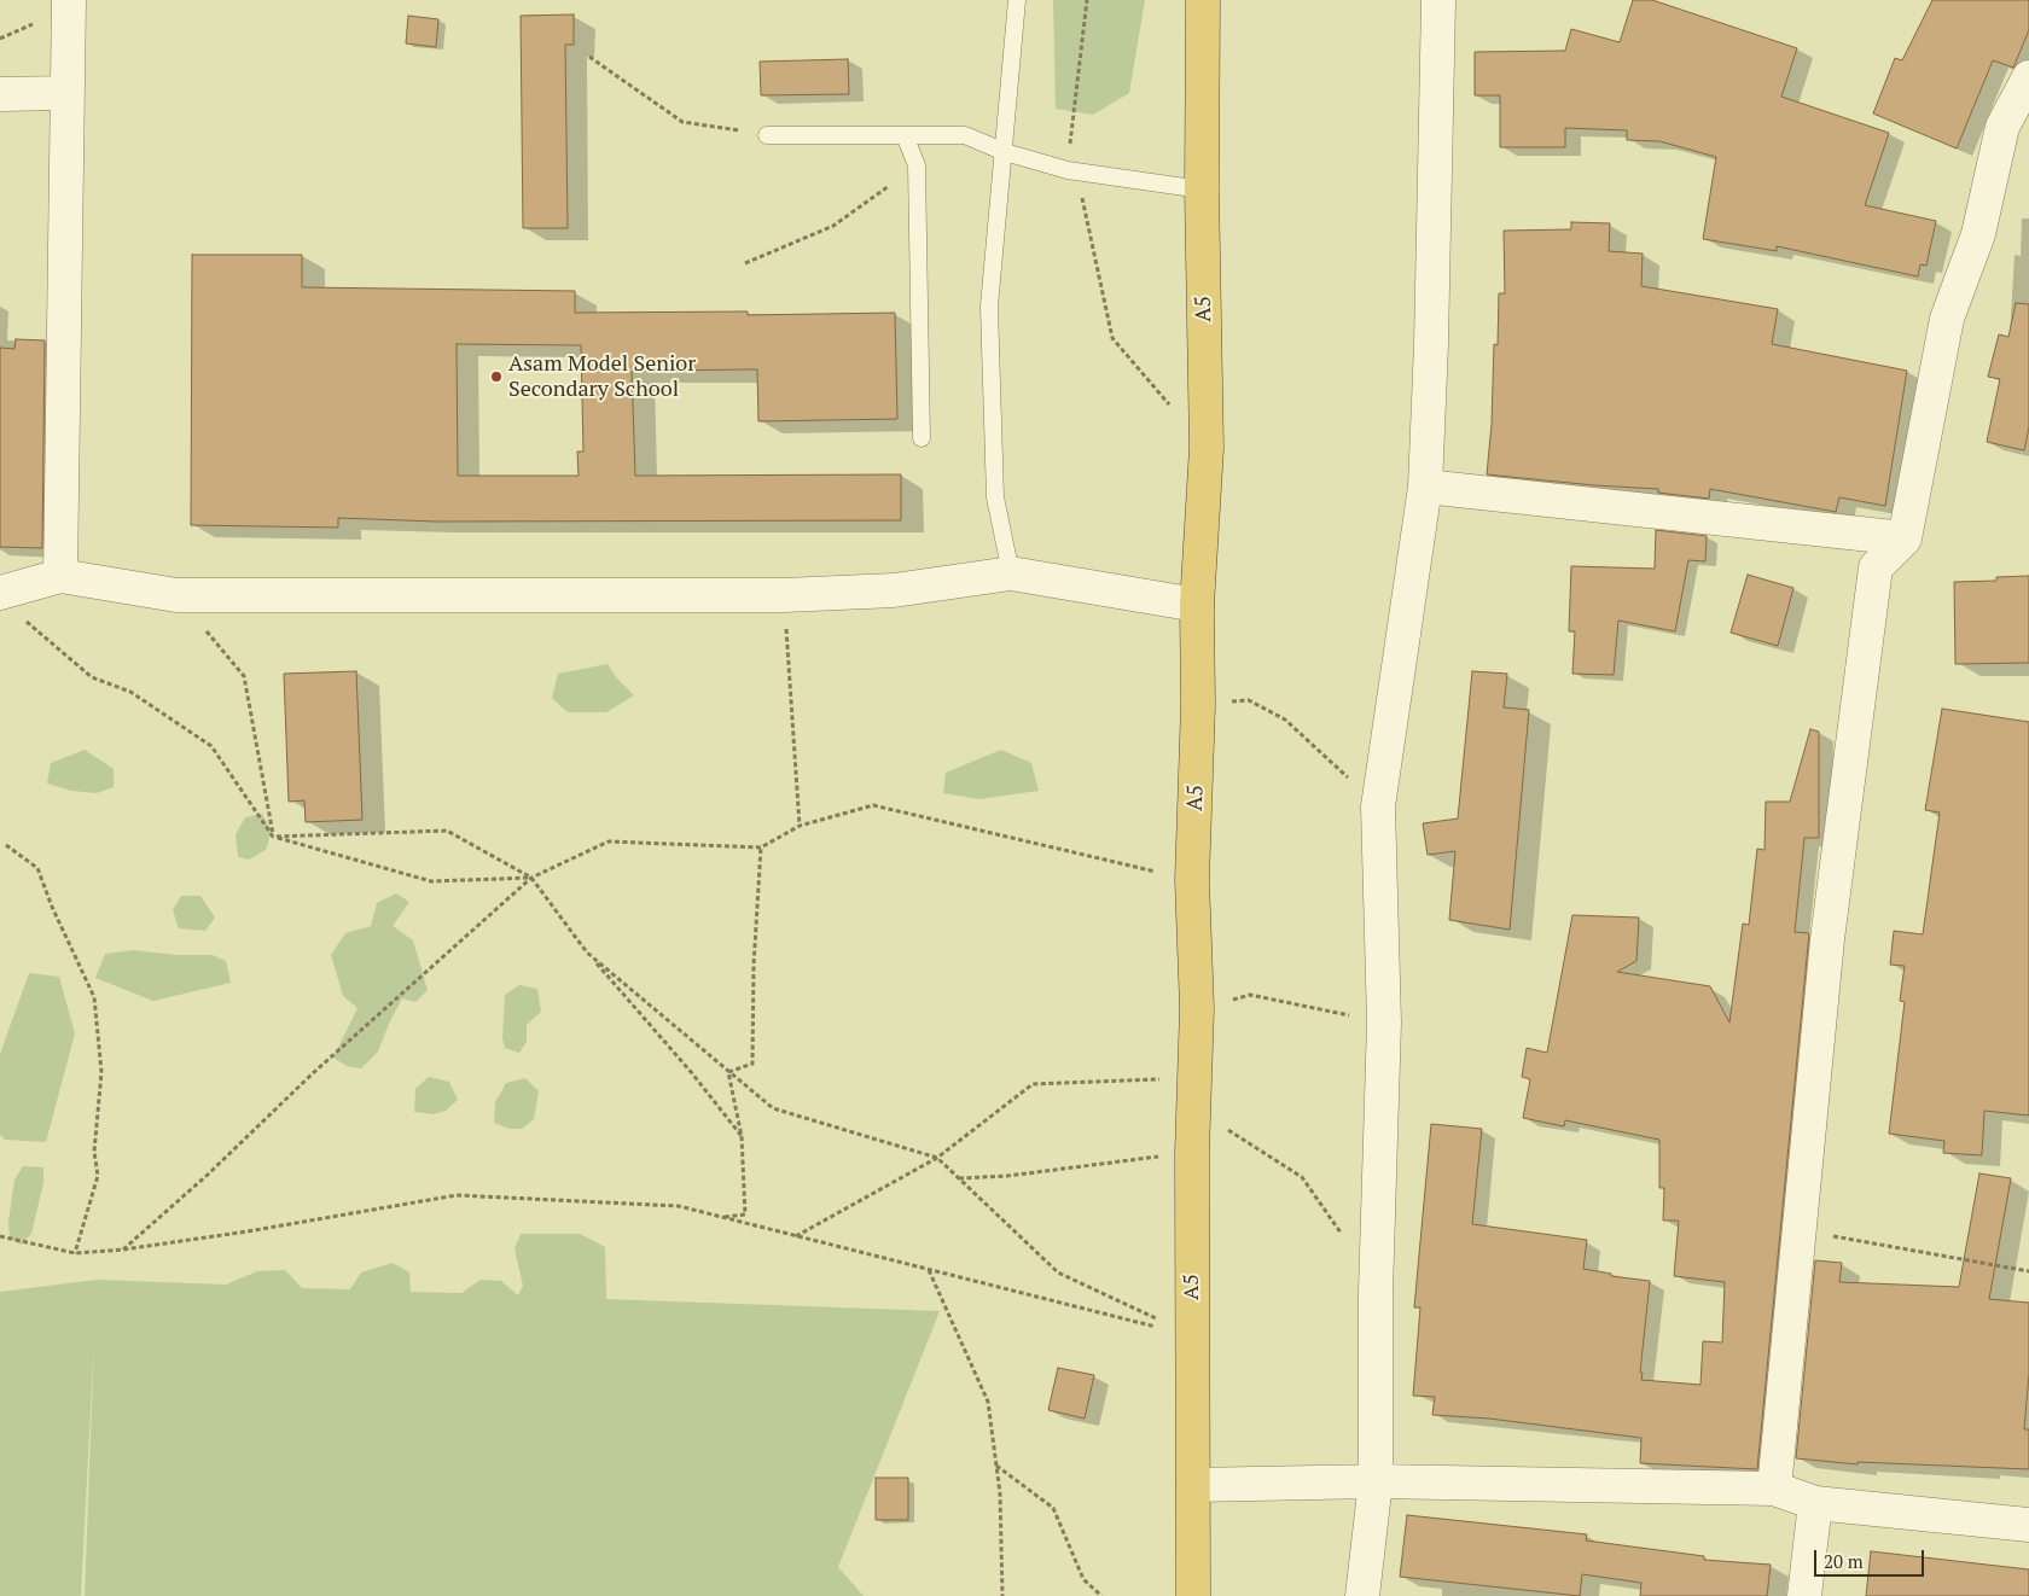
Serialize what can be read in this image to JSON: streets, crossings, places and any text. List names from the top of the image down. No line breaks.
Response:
{"streets":{"highway":["A5"]},"places":["Asam Model Senior Secondary School"],"scale_bar":"20 m"}
